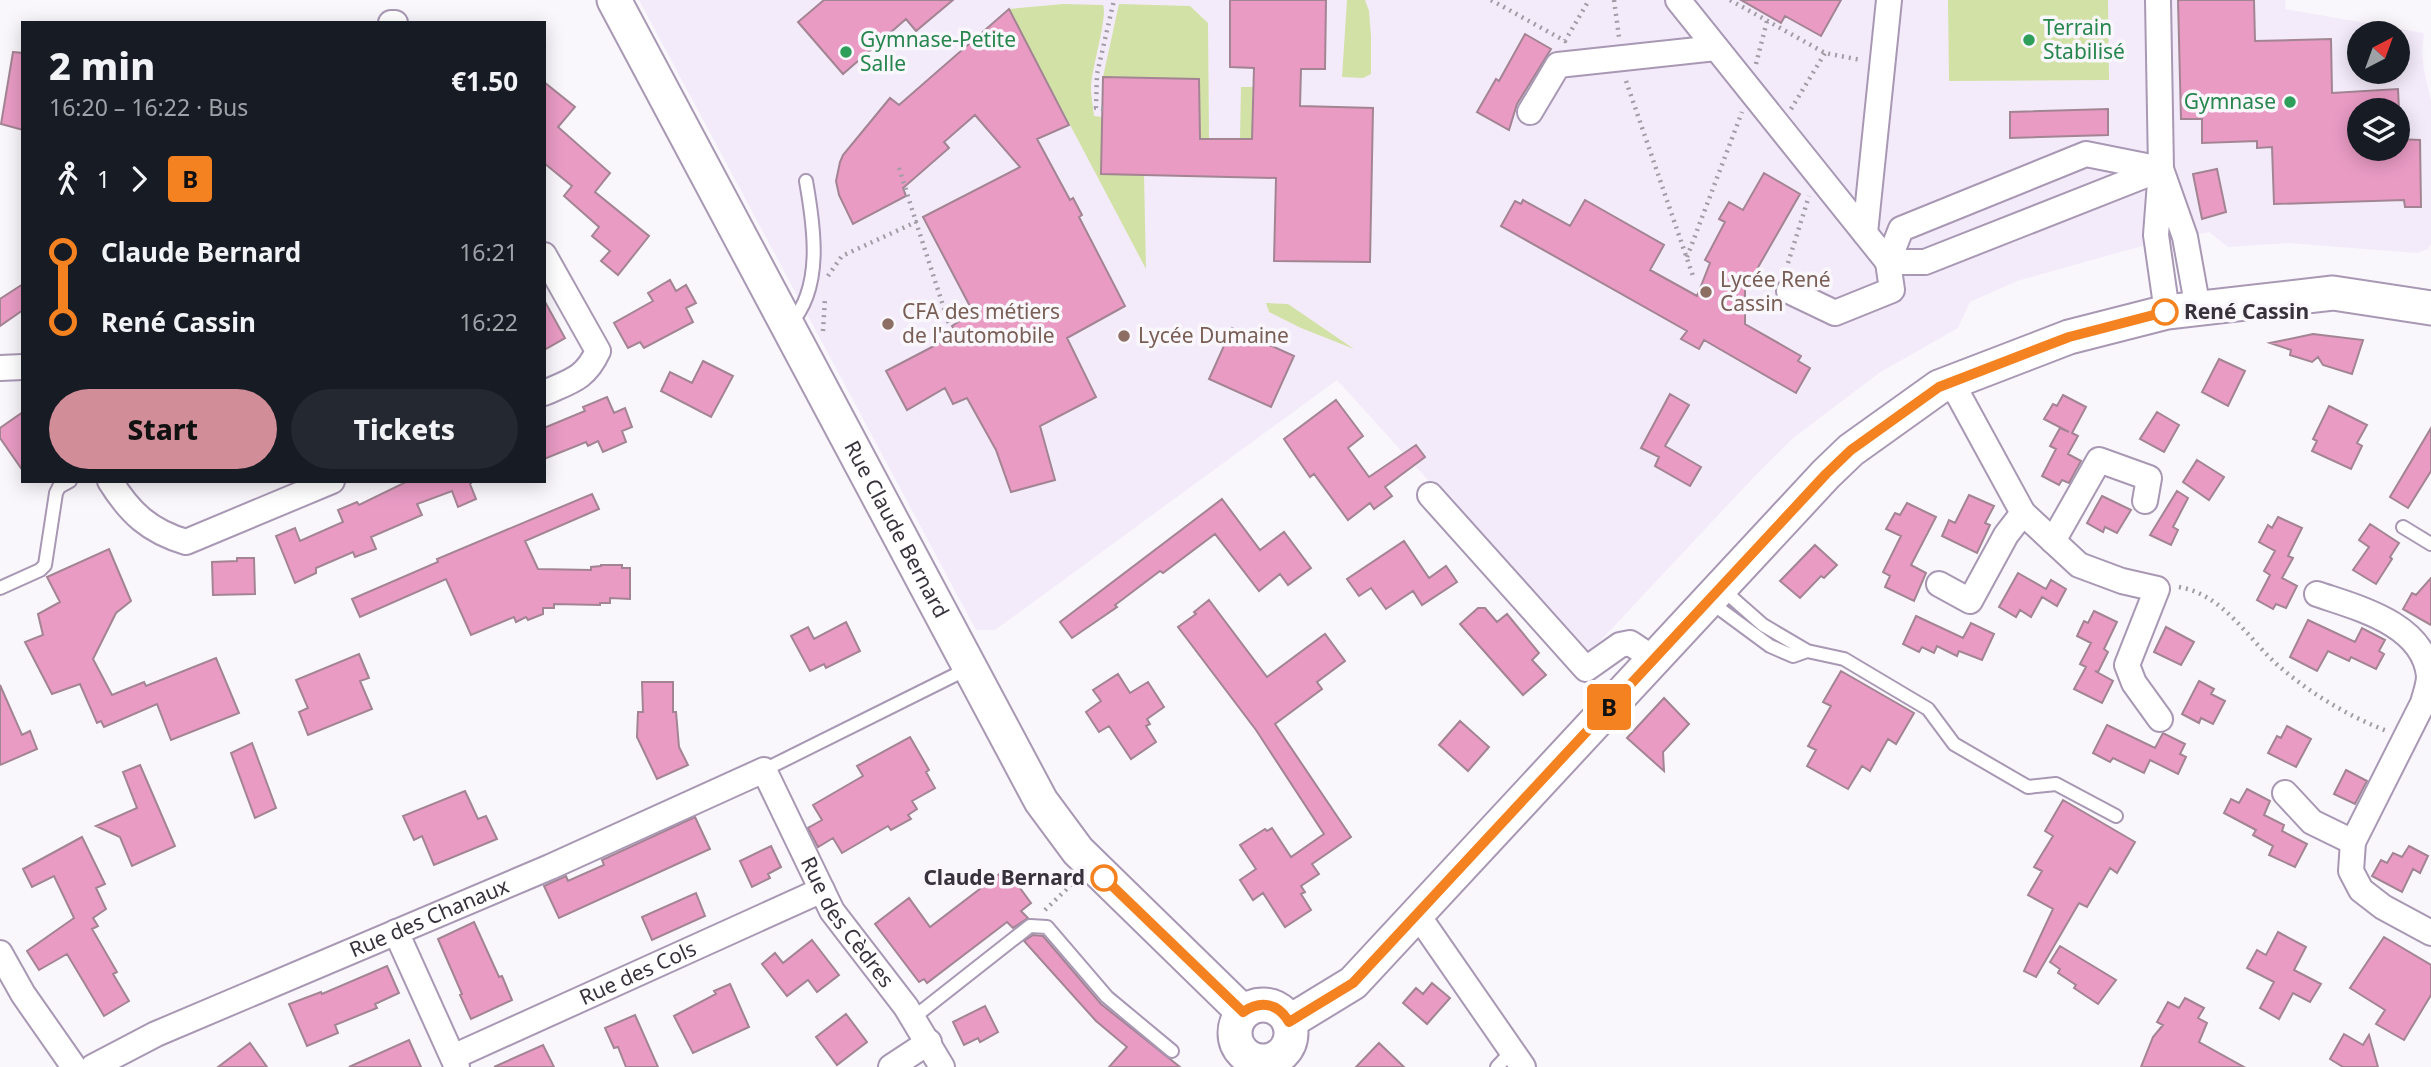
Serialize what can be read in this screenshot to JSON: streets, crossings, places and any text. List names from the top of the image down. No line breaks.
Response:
{"streets":{"main road":["Rue Claude Bernard"],"street":["Rue des Chanaux","Rue des Cèdres","Rue des Cols"]},"crossings":[["Rue des Chanaux","Rue des Cèdres"],["Rue des Cèdres","Rue des Cols"]],"places":["Terrain Stabilisé","Gymnase-Petite Salle","Gymnase","Lycée René Cassin","René Cassin","CFA des métiers de l'automobile","Lycée Dumaine","Claude Bernard"],"lines":["bus line B"],"north":"top right","page":{"on_map":"B","heading":["2 min","16:20 – 16:22 · Bus","€1.50"],"legs":["1","B"],"list":[{"name":"Claude Bernard","value":"16:21"},{"name":"René Cassin","value":"16:22"}],"buttons":["Start","Tickets"]}}
